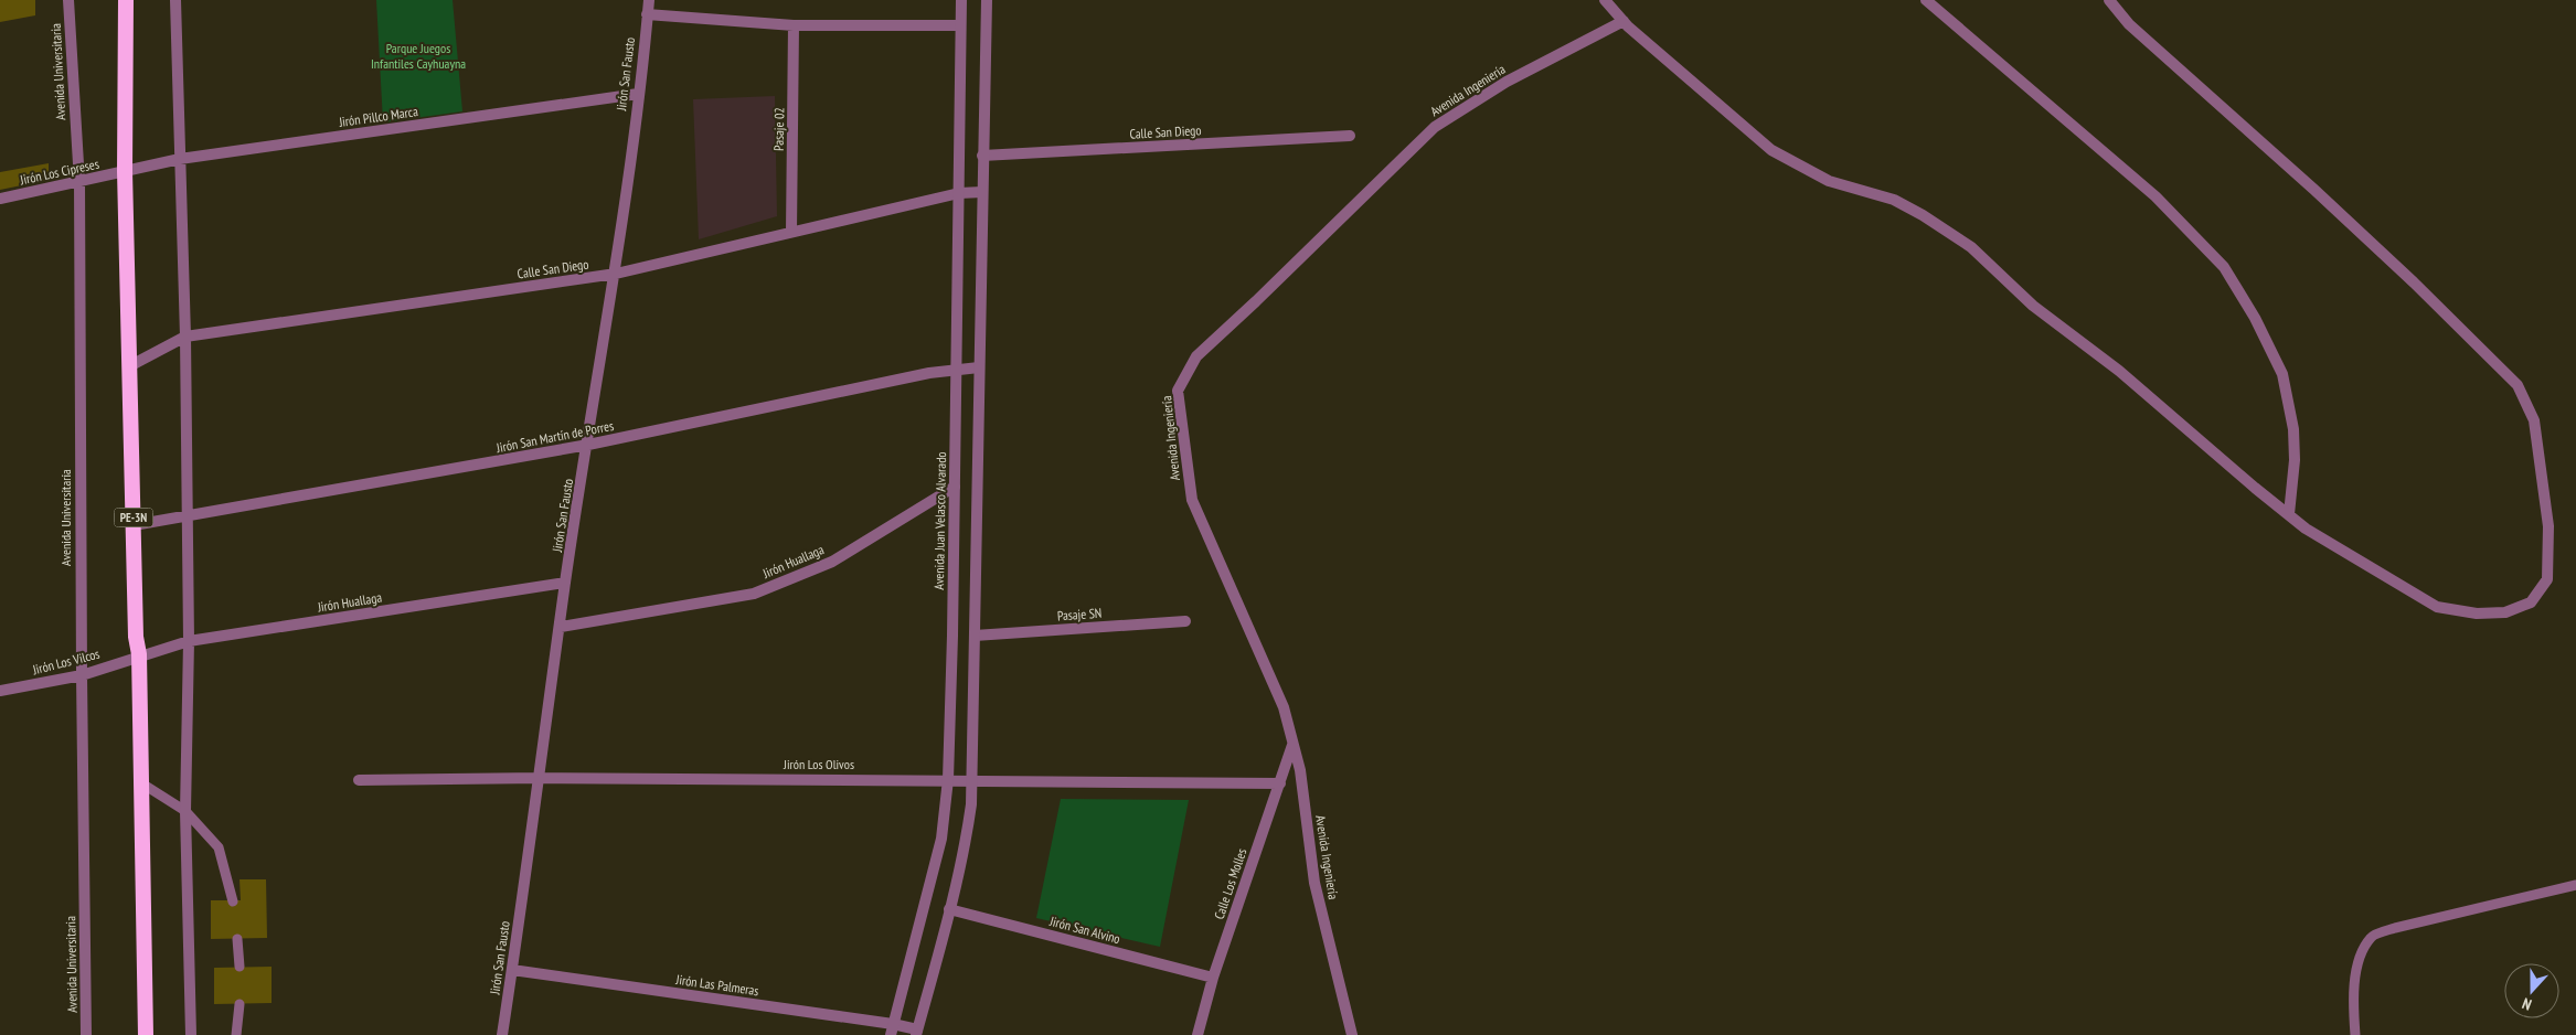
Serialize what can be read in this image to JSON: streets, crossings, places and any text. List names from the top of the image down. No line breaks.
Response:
{"streets":{"highway":["PE-3N"],"street":["Avenida Universitaria","Jirón San Fausto","Avenida Ingeniería","Jirón Pillco Marca","Pasaje 02","Calle San Diego","Jirón Los Cipreses","Jirón San Martín de Porres","Avenida Juan Velasco Alvarado","Jirón Huallaga","Pasaje SN","Jirón Los Vilcos","Jirón Los Olivos","Calle Los Molles","Jirón San Alvino","Jirón Las Palmeras"]},"crossings":[["Avenida Universitaria","Jirón Los Cipreses"],["Avenida Universitaria","Jirón Los Vilcos"],["Jirón San Fausto","Jirón Pillco Marca"],["Jirón San Fausto","Calle San Diego"],["Jirón San Fausto","Jirón San Martín de Porres"],["Jirón San Fausto","Jirón Huallaga"],["Jirón San Fausto","Jirón Los Olivos"],["Jirón San Fausto","Jirón Las Palmeras"],["Avenida Ingeniería","Calle Los Molles"],["Jirón Pillco Marca","Jirón Los Cipreses"],["Jirón Pillco Marca","PE-3N"],["Pasaje 02","Calle San Diego"],["Calle San Diego","PE-3N"],["Calle San Diego","Avenida Juan Velasco Alvarado"],["Jirón Los Cipreses","PE-3N"],["Jirón San Martín de Porres","PE-3N"],["Jirón San Martín de Porres","Avenida Juan Velasco Alvarado"],["PE-3N","Jirón Huallaga"],["PE-3N","Jirón Los Vilcos"],["Avenida Juan Velasco Alvarado","Jirón Huallaga"],["Avenida Juan Velasco Alvarado","Jirón Los Olivos"],["Avenida Juan Velasco Alvarado","Jirón Las Palmeras"],["Jirón Huallaga","Jirón Los Vilcos"],["Jirón Los Olivos","Calle Los Molles"],["Calle Los Molles","Jirón San Alvino"]],"parks":["Parque Juegos Infantiles Cayhuayna"],"north":"bottom"}
